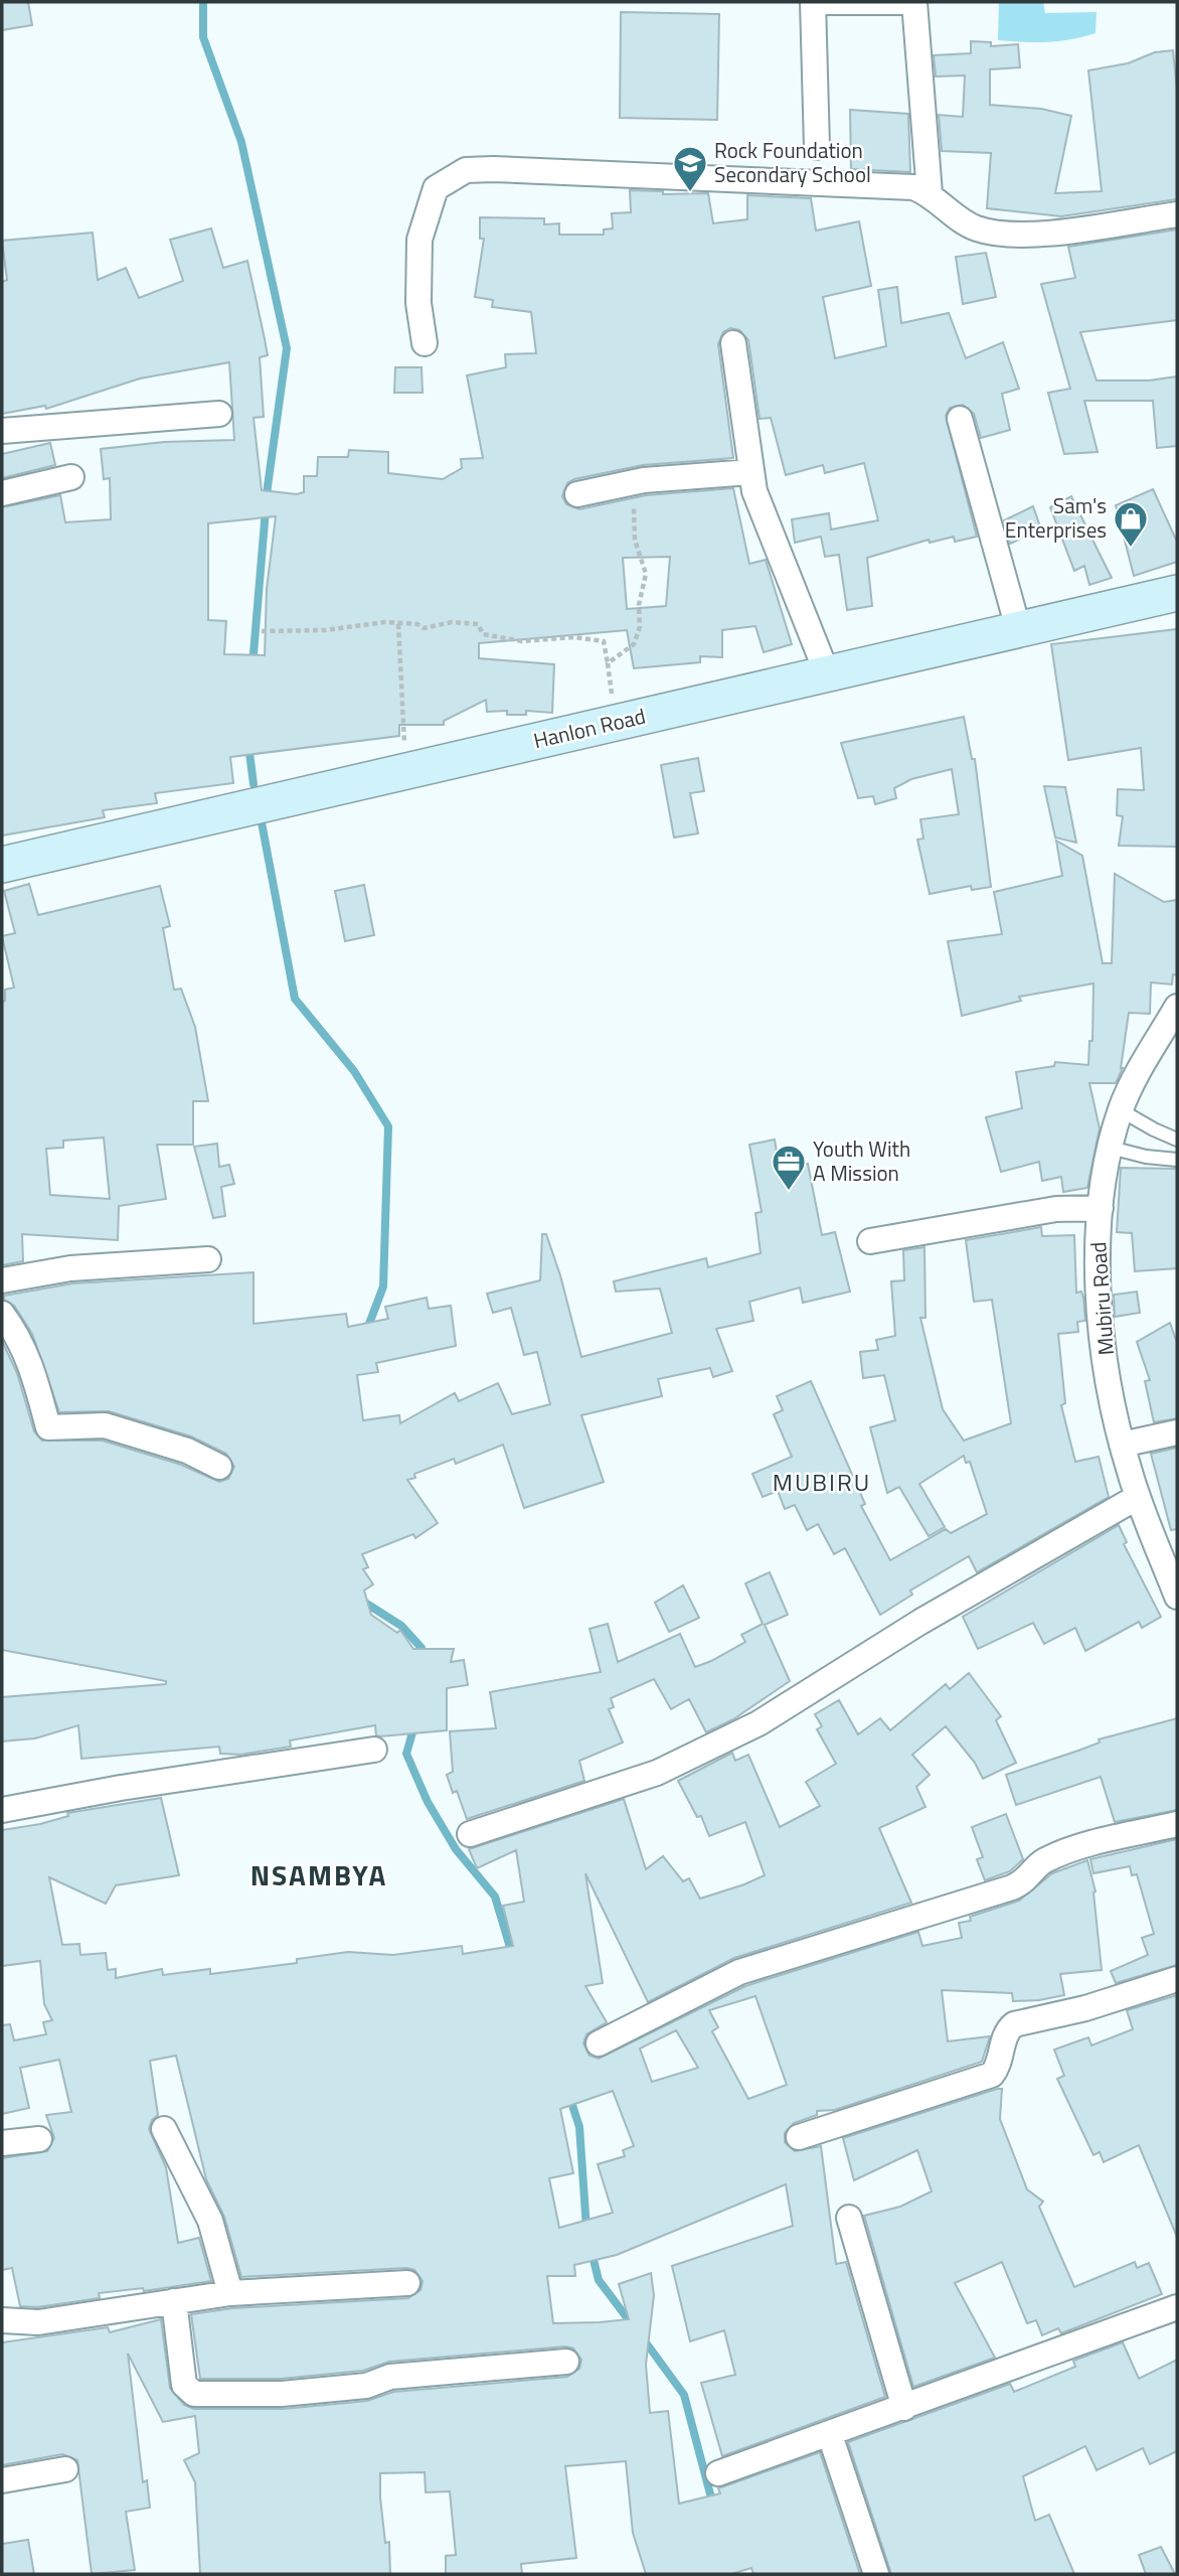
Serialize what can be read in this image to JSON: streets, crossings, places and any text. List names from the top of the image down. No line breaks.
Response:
{"streets":{"main road":["Hanlon Road"],"street":["Mubiru Road"]},"districts":["MUBIRU","NSAMBYA"],"places":{"school or university":["Rock Foundation Secondary School"],"shop":["Sam's Enterprises"],"office":["Youth With A Mission"]}}
